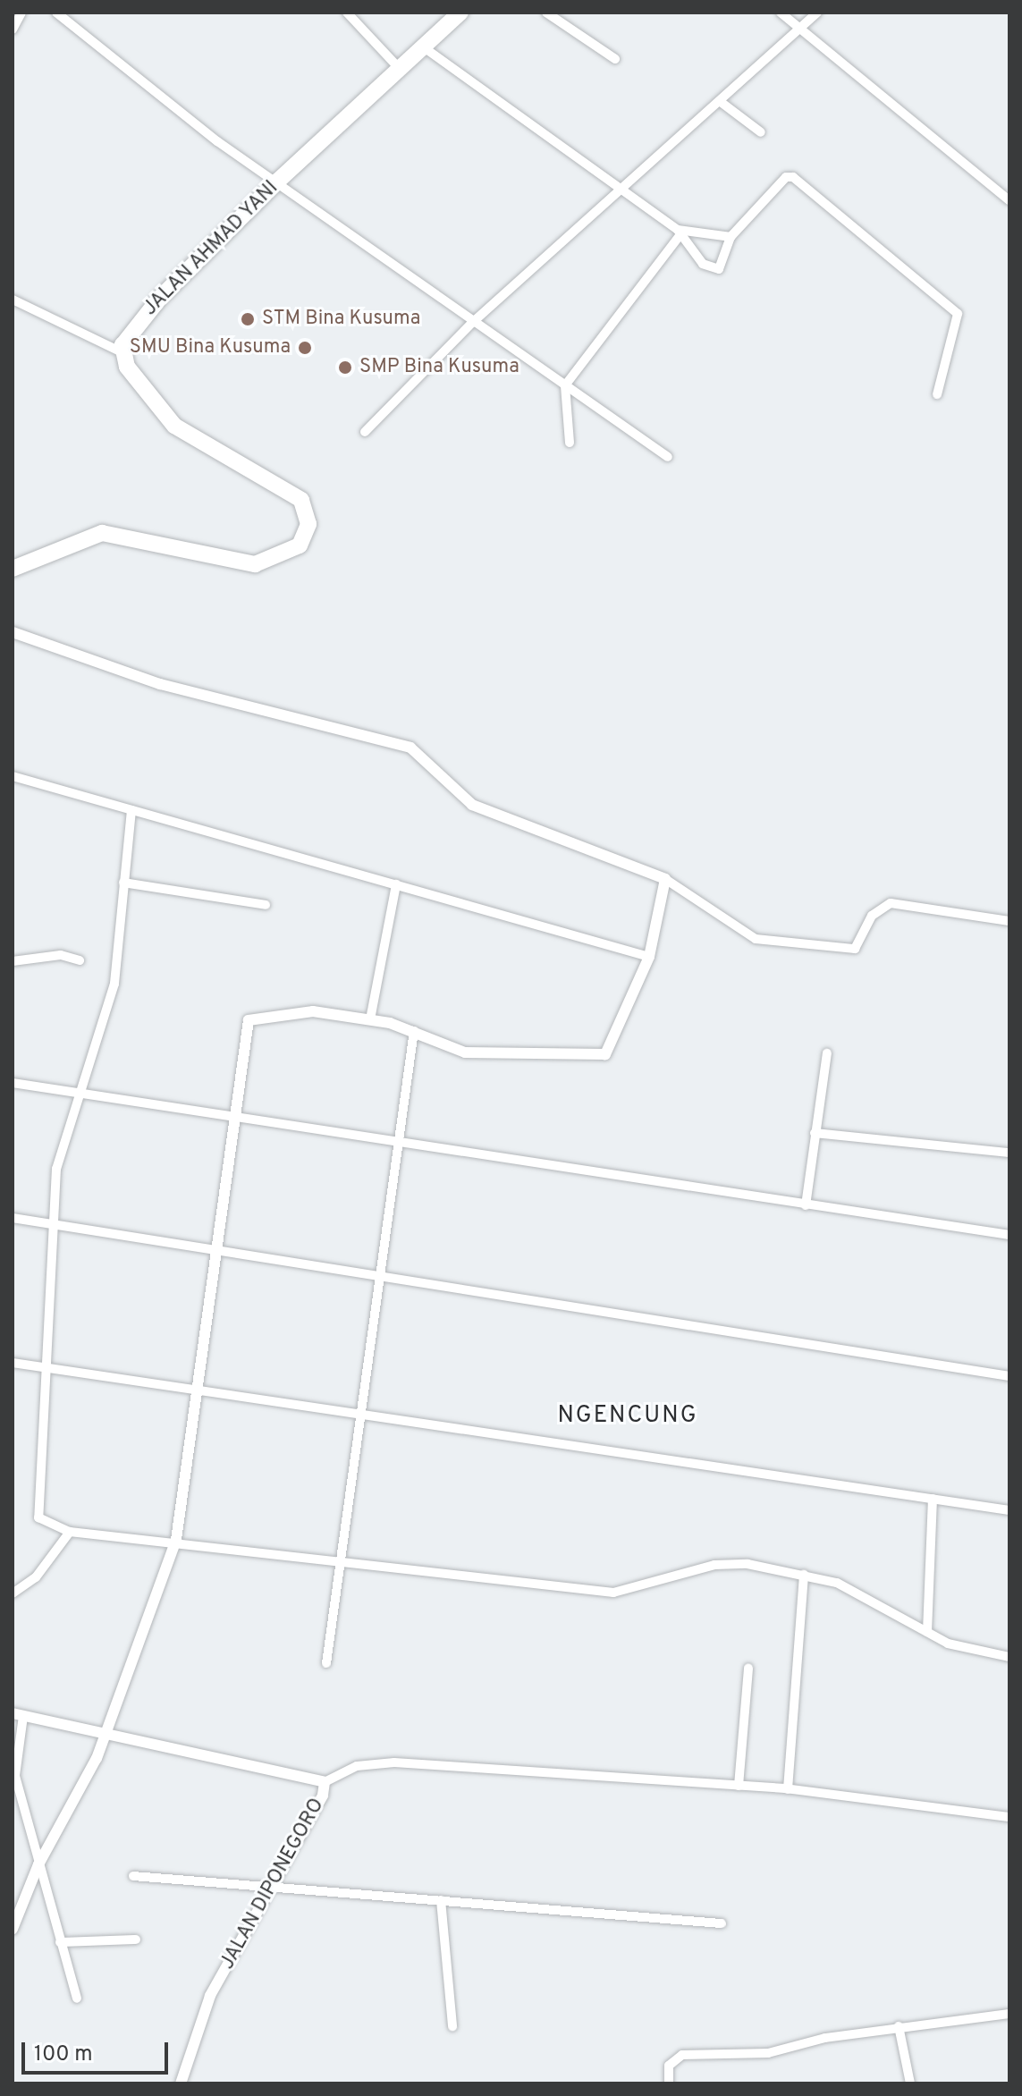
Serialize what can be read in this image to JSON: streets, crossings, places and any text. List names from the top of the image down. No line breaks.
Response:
{"streets":{"highway":["JALAN AHMAD YANI"],"street":["JALAN DIPONEGORO"]},"districts":["NGENCUNG"],"places":["STM Bina Kusuma","SMU Bina Kusuma","SMP Bina Kusuma"],"scale_bar":"100 m"}
